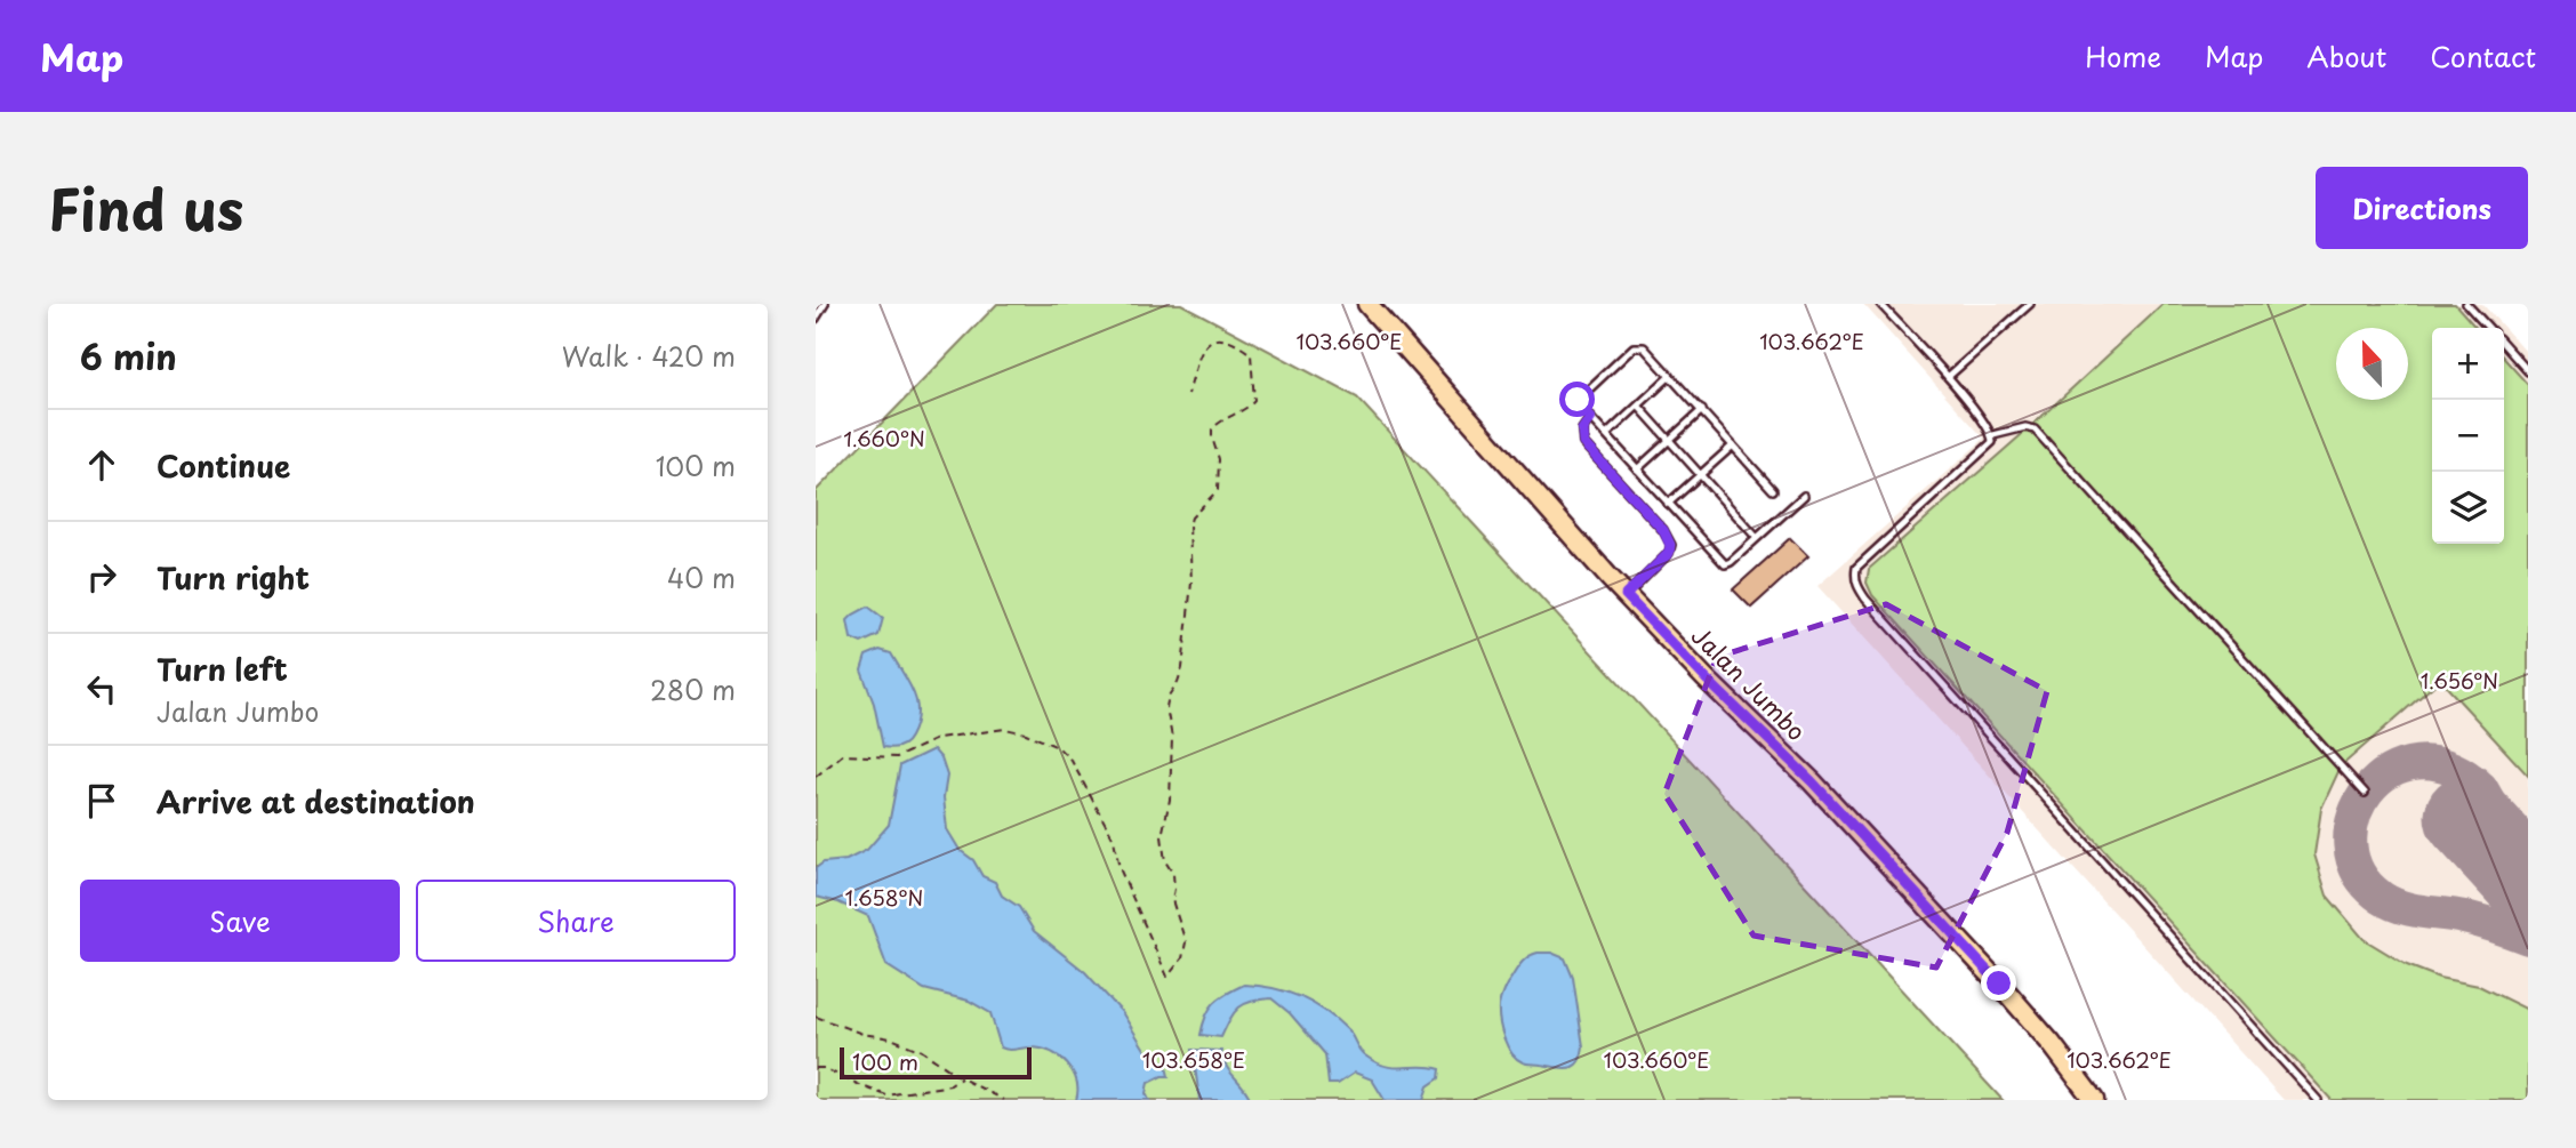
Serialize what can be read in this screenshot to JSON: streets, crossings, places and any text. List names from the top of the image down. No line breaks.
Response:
{"streets":{"main road":["Jalan Jumbo"]},"scale_bar":"100 m","north":"top","page":{"header":"Map","nav":["Home","Map","About","Contact"],"title":"Find us","buttons":["Directions",["Save","Share"]],"heading":["6 min","Walk · 420 m"],"map_buttons":["+","−"],"list":[["Continue","100 m"],["Turn right","40 m"],["Turn left","Jalan Jumbo","280 m"],"Arrive at destination"],"scale":"100 m"},"coordinates":["103.660°E","103.662°E","1.660°N","1.656°N","1.658°N","103.658°E"]}
